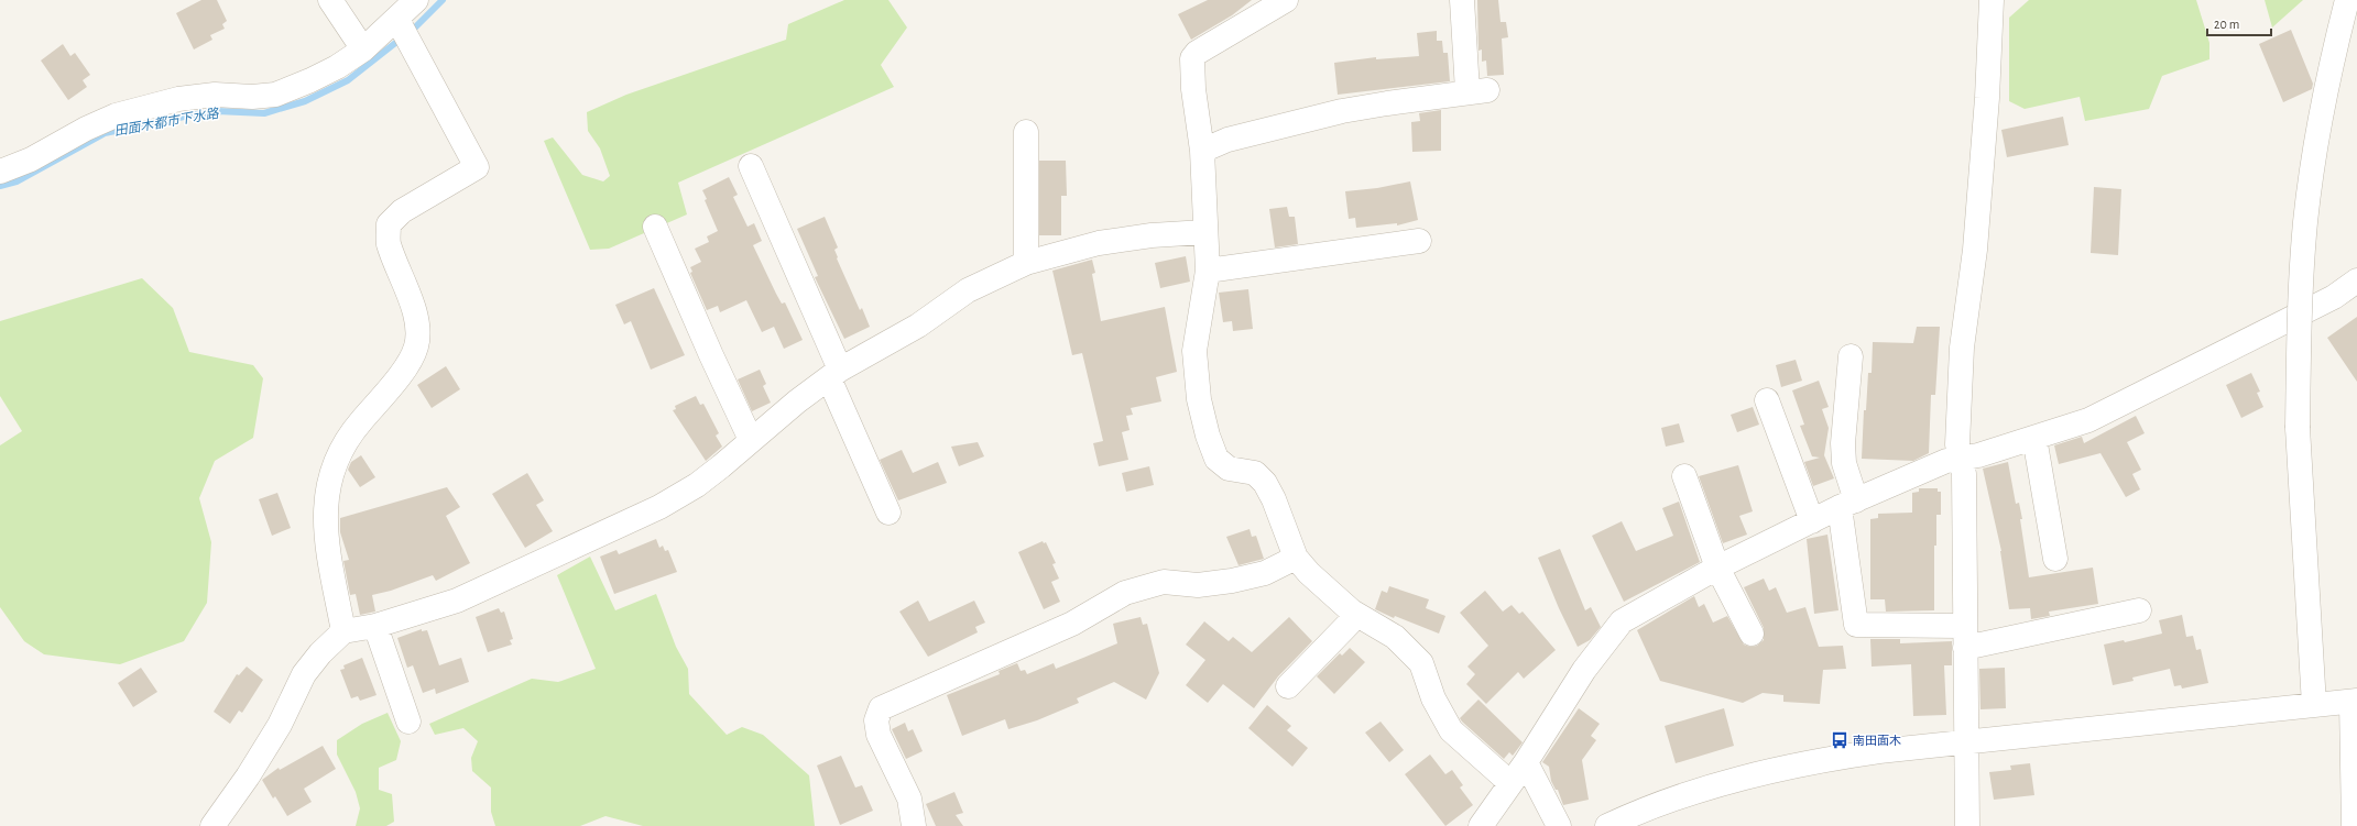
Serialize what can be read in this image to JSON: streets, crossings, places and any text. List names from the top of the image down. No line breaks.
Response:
{"water":["田面木都市下水路"],"places":{"bus stop":["南田面木"]},"scale_bar":"20 m"}
